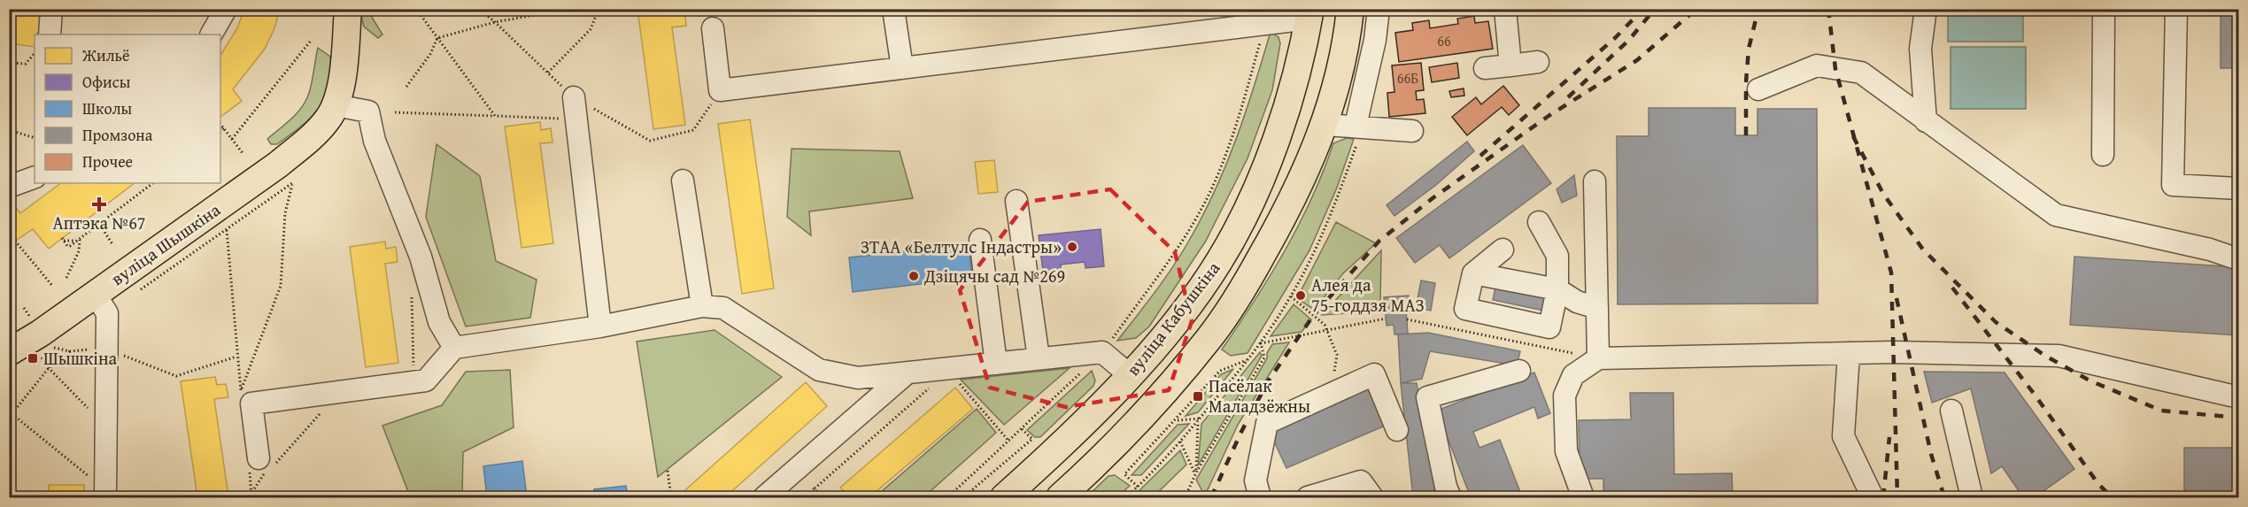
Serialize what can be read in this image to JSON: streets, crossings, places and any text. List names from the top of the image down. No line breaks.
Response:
{"streets":{"main road":["вуліца Шышкіна","вуліца Кабушкіна"]},"places":{"health":["Аптэка №67"],"other":["ЗТАА «Белтулс Iндастры»","Дзіцячы сад №269","Алея да 75-годдзя МАЗ"],"transit":["Шышкіна","Пасёлак Маладзёжны"]},"house_numbers":["66","66Б"],"legend":["Жильё","Офисы","Школы","Промзона","Прочее"]}
